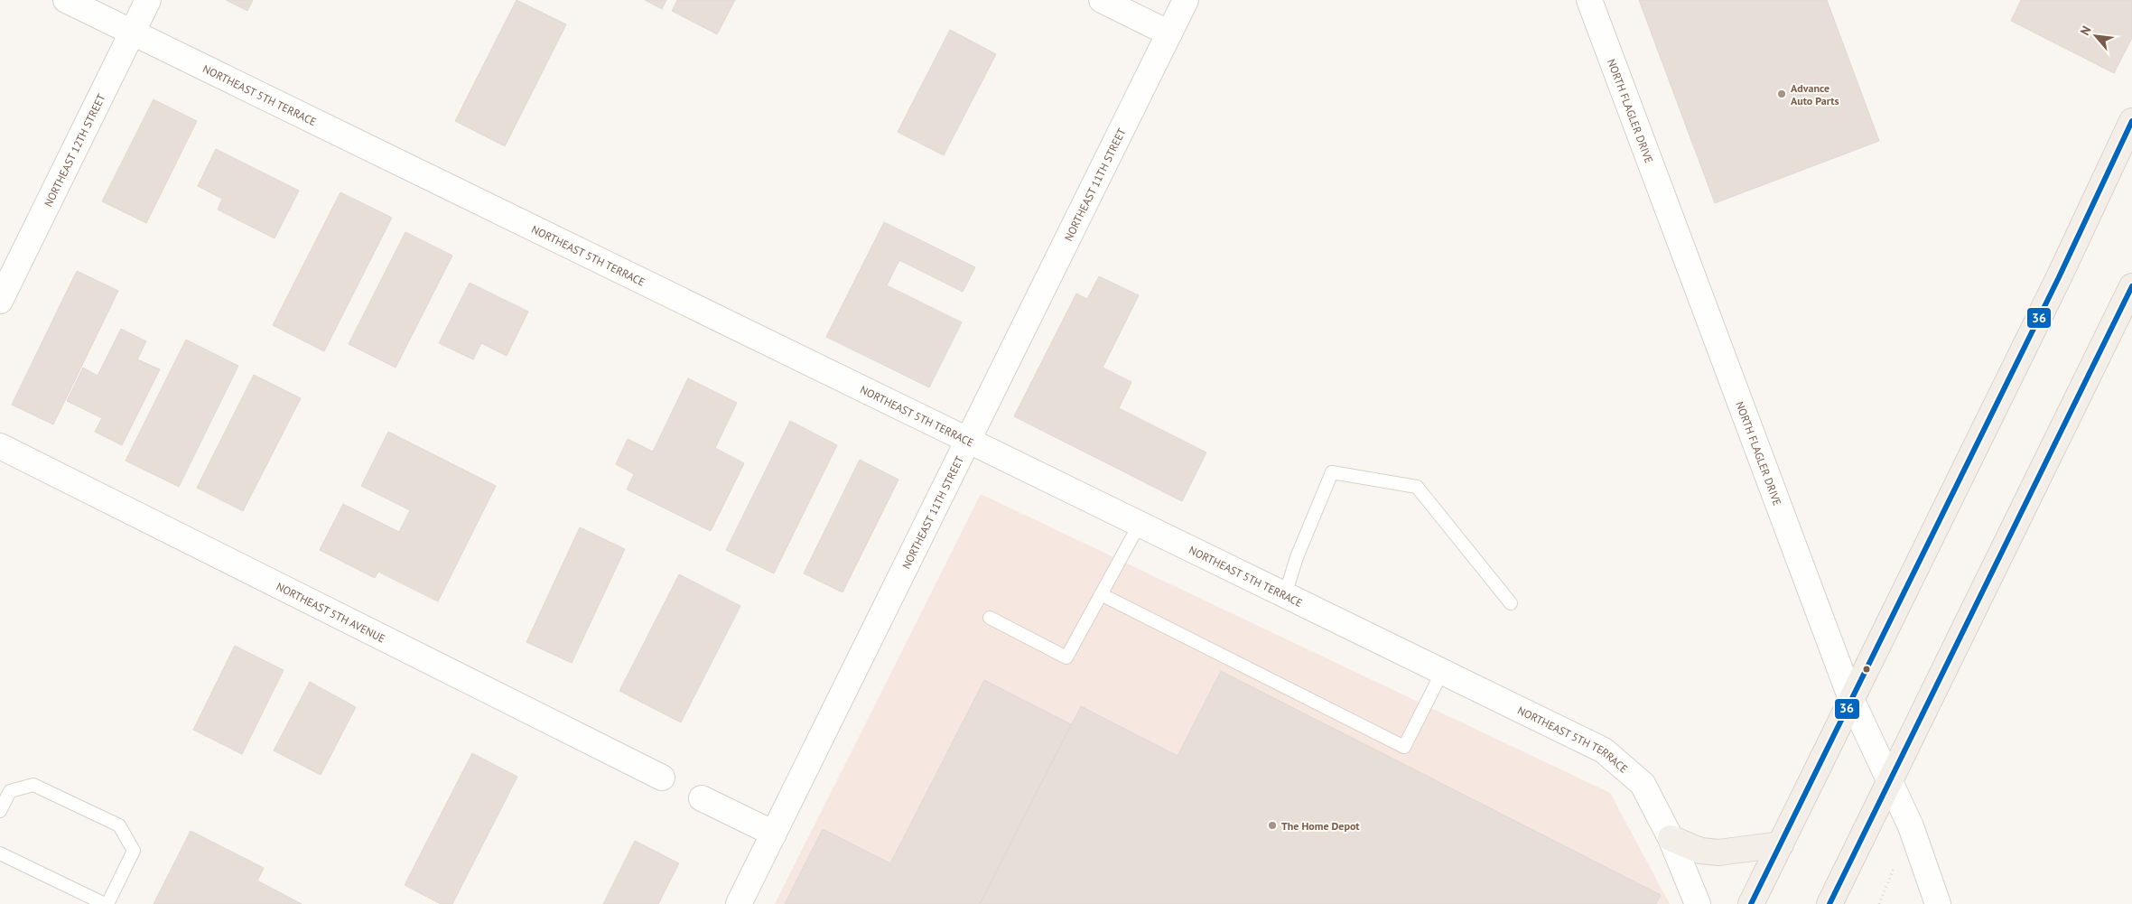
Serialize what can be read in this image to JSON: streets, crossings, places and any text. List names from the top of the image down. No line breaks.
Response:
{"streets":{"street":["NORTHEAST 5TH TERRACE","NORTH FLAGLER DRIVE","NORTHEAST 12TH STREET","NORTHEAST 11TH STREET","NORTHEAST 5TH AVENUE"]},"crossings":[["NORTHEAST 5TH TERRACE","NORTHEAST 12TH STREET"],["NORTHEAST 5TH TERRACE","NORTHEAST 11TH STREET"]],"places":["Advance Auto Parts","The Home Depot"],"lines":["transit line 36"],"north":"top left"}
